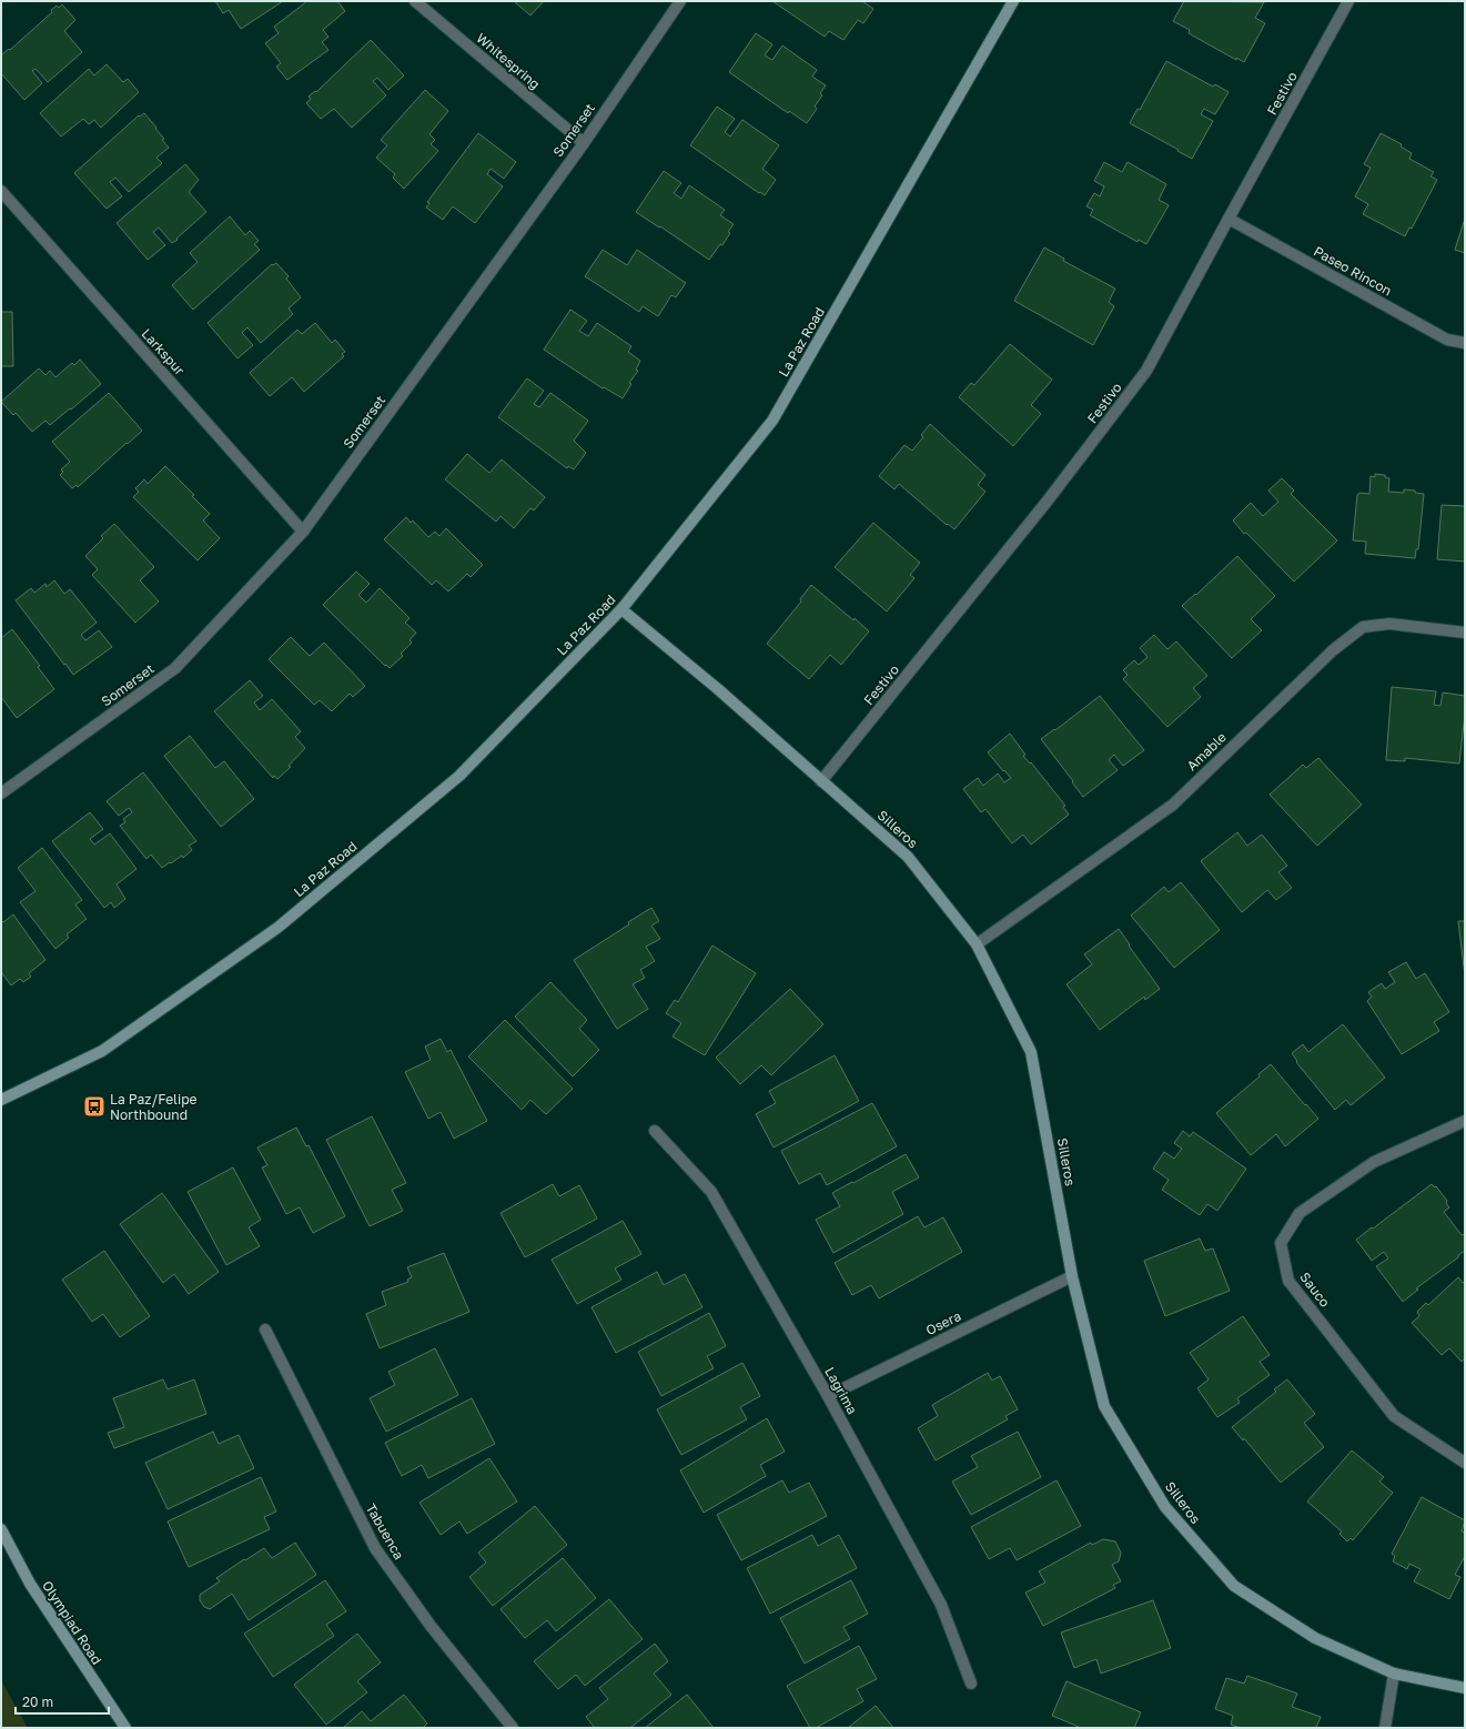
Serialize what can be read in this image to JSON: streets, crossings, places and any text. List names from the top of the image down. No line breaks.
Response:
{"streets":{"main road":["La Paz Road","Silleros","Olympiad Road"],"street":["Whitespring","Festivo","Somerset","Paseo Rincon","Larkspur","Amable","Sauco","Osera","Lagrima","Tabuenca"]},"crossings":[["Whitespring","Somerset"],["Festivo","Paseo Rincon"],["Festivo","Silleros"],["Somerset","Larkspur"],["La Paz Road","Silleros"],["Amable","Silleros"],["Silleros","Osera"],["Osera","Lagrima"]],"places":{"bus stop":["La Paz/Felipe Northbound"]},"scale_bar":"20 m"}
